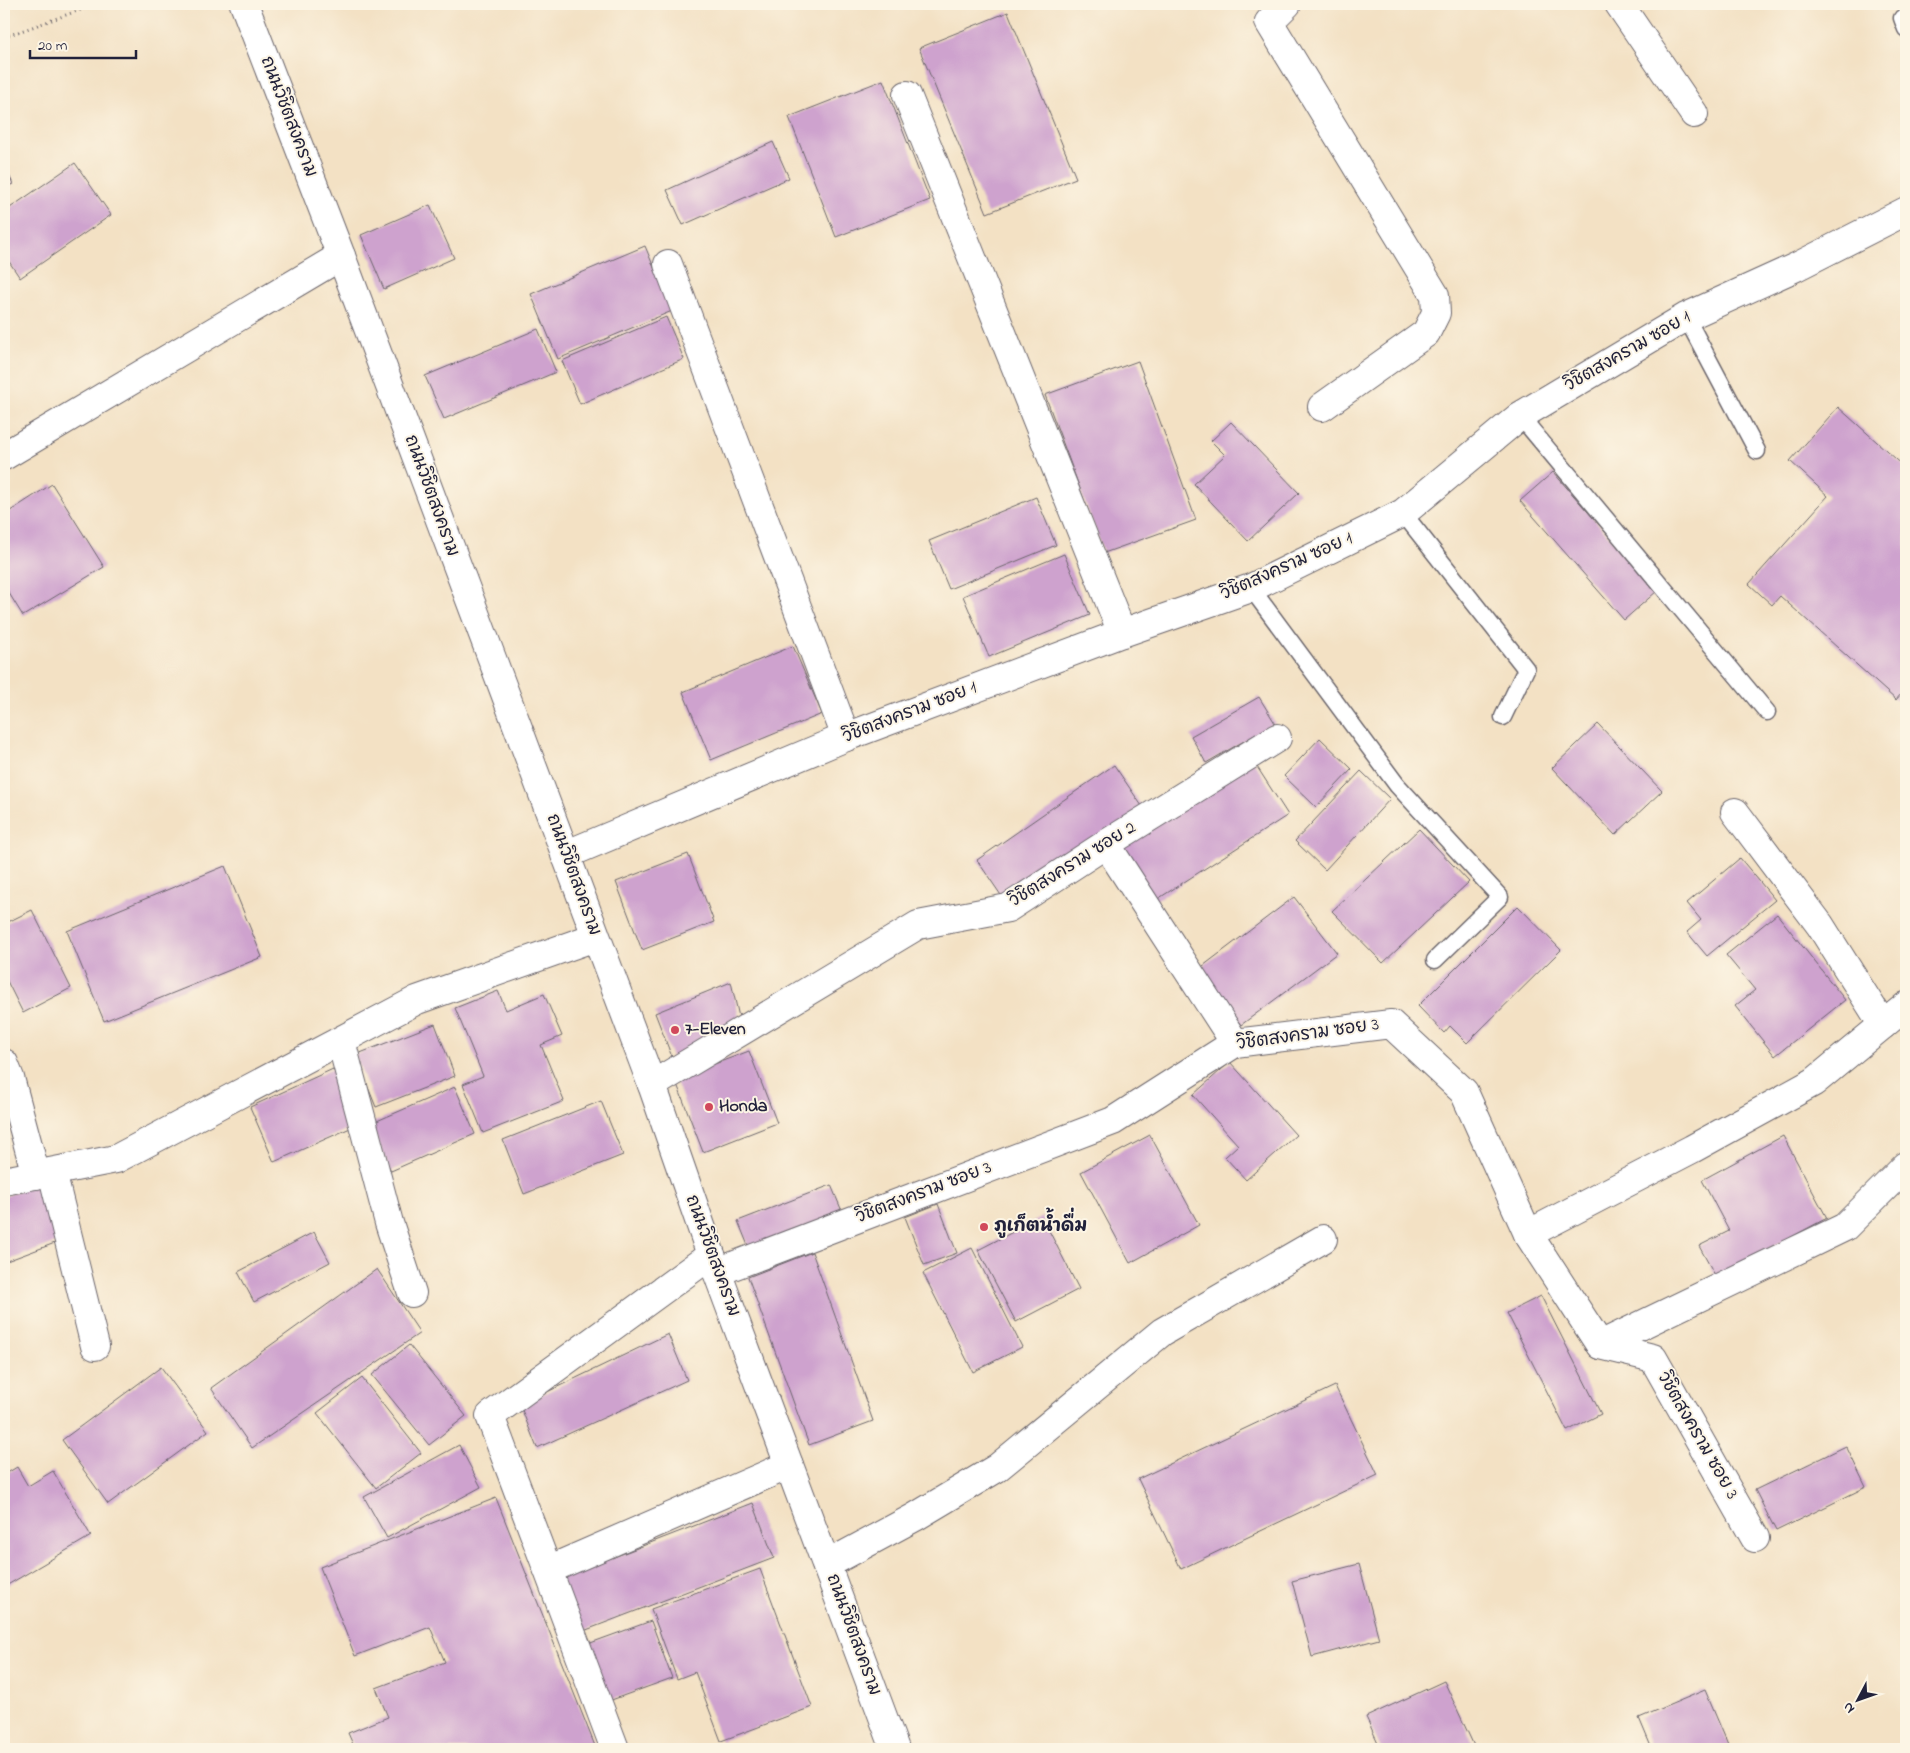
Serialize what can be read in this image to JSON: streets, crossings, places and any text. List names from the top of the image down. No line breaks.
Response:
{"streets":{"street":["ถนนวิชิตสงคราม","วิชิตสงคราม ซอย 1","วิชิตสงคราม ซอย 2","วิชิตสงคราม ซอย 3"]},"crossings":[["ถนนวิชิตสงคราม","วิชิตสงคราม ซอย 1"],["ถนนวิชิตสงคราม","วิชิตสงคราม ซอย 2"],["ถนนวิชิตสงคราม","วิชิตสงคราม ซอย 3"]],"places":["7-Eleven","Honda","ภูเก็ตน้ำดื่ม"],"scale_bar":"20 m","north":"bottom left"}
